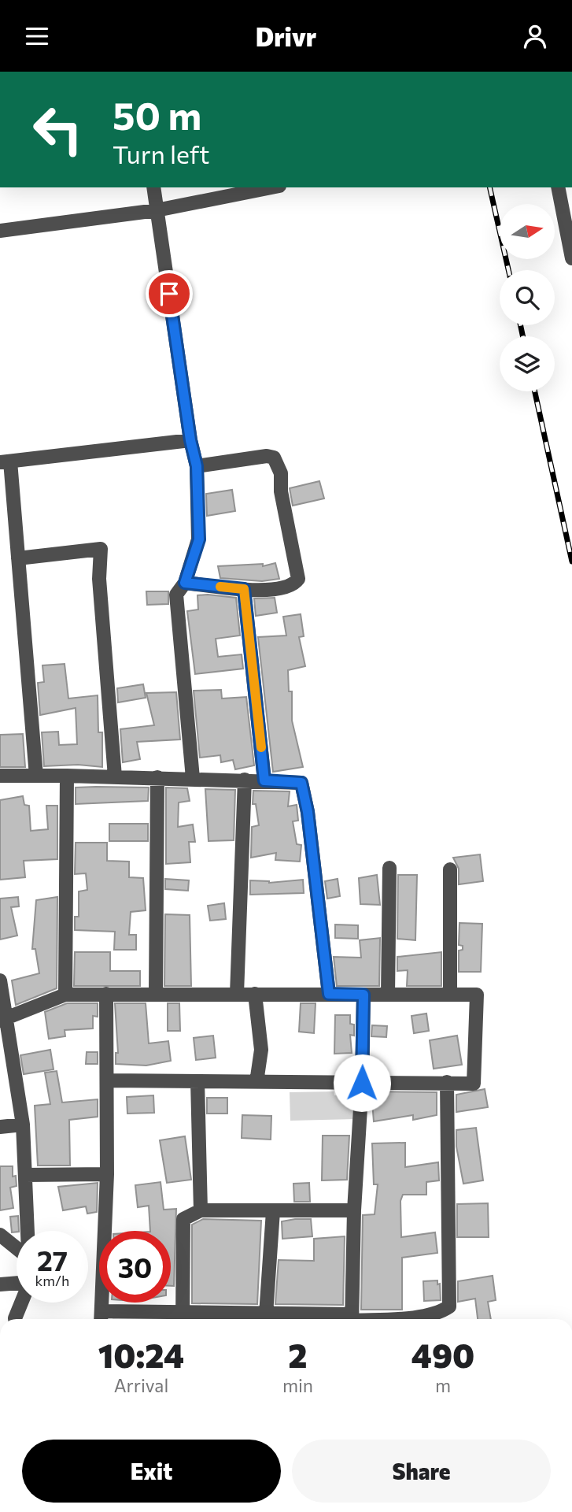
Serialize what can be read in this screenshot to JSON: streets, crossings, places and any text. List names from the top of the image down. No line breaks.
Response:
{"north":"right","page":{"header":"Drivr","turn":["50 m","Turn left"],"speed":"27 km/h","limit":"30","eta":["10:24","Arrival","2","min","490","m"],"buttons":["Exit","Share"]}}
